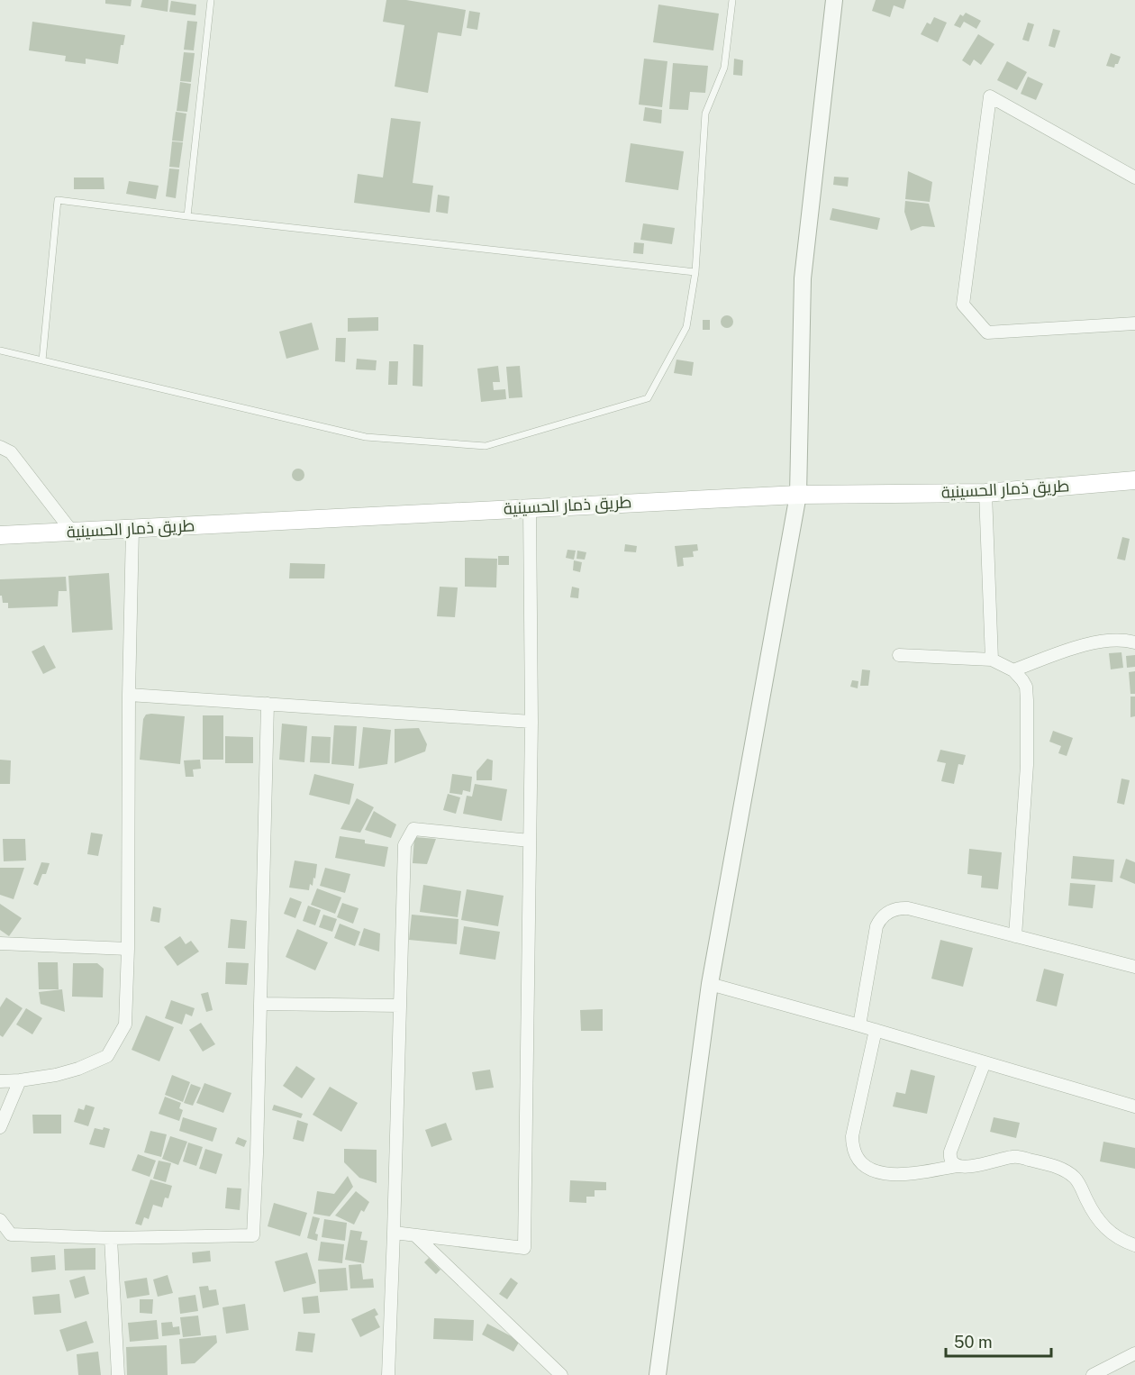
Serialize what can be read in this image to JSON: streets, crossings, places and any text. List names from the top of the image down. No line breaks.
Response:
{"streets":{"main road":["طريق ذمار الحسينية"]},"scale_bar":"50 m"}
